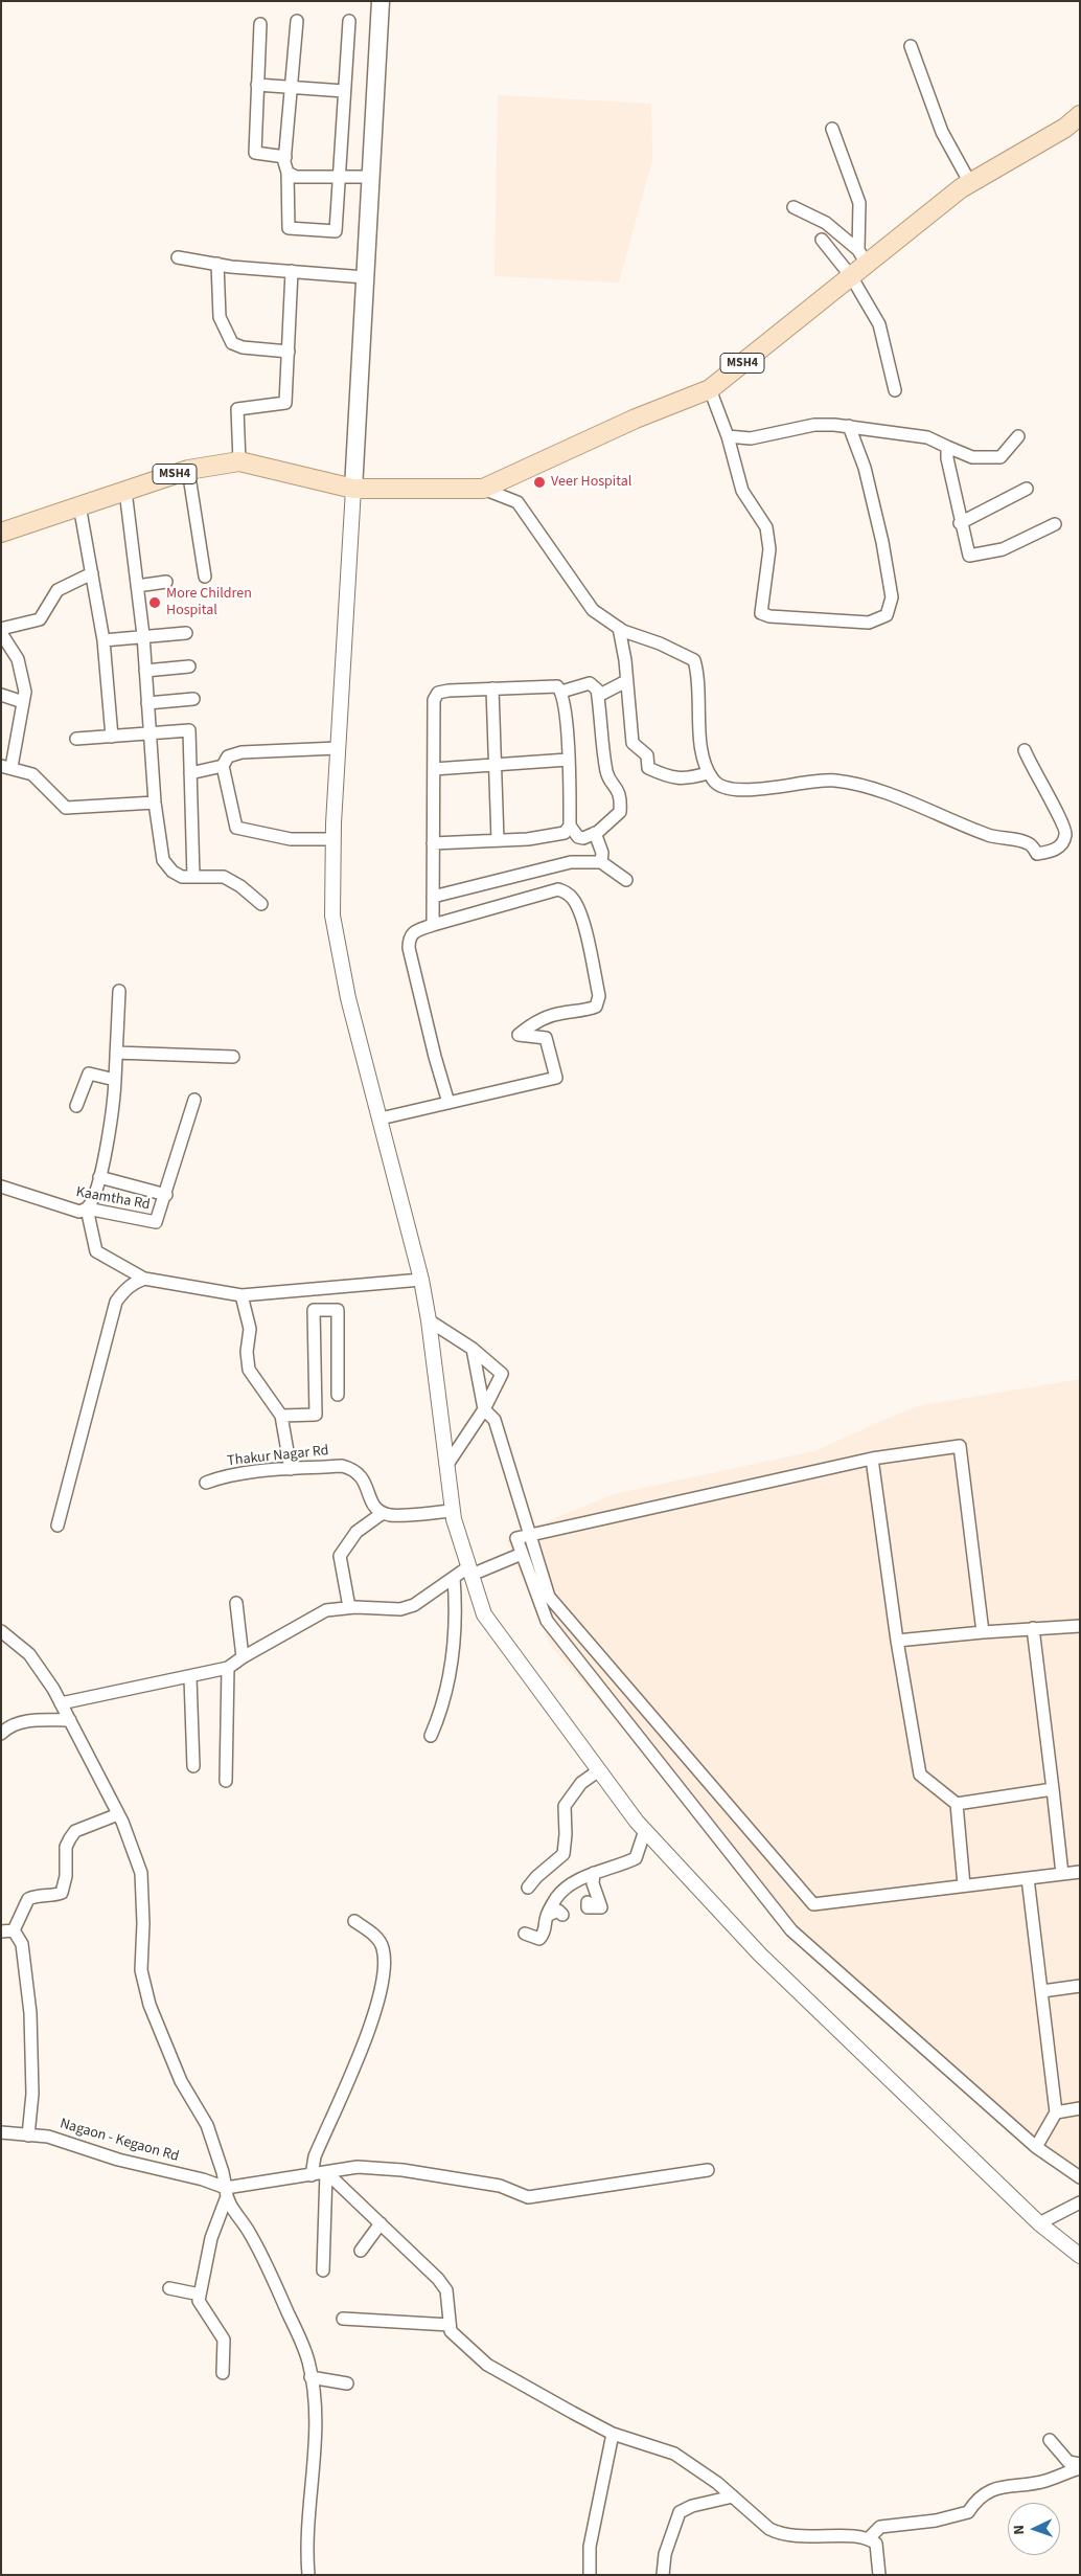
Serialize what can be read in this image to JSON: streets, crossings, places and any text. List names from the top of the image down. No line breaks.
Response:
{"streets":{"main road":["MSH4"],"street":["Kaamtha Rd","Thakur Nagar Rd","Nagaon - Kegaon Rd"]},"places":["Veer Hospital","More Children Hospital"],"north":"left"}
